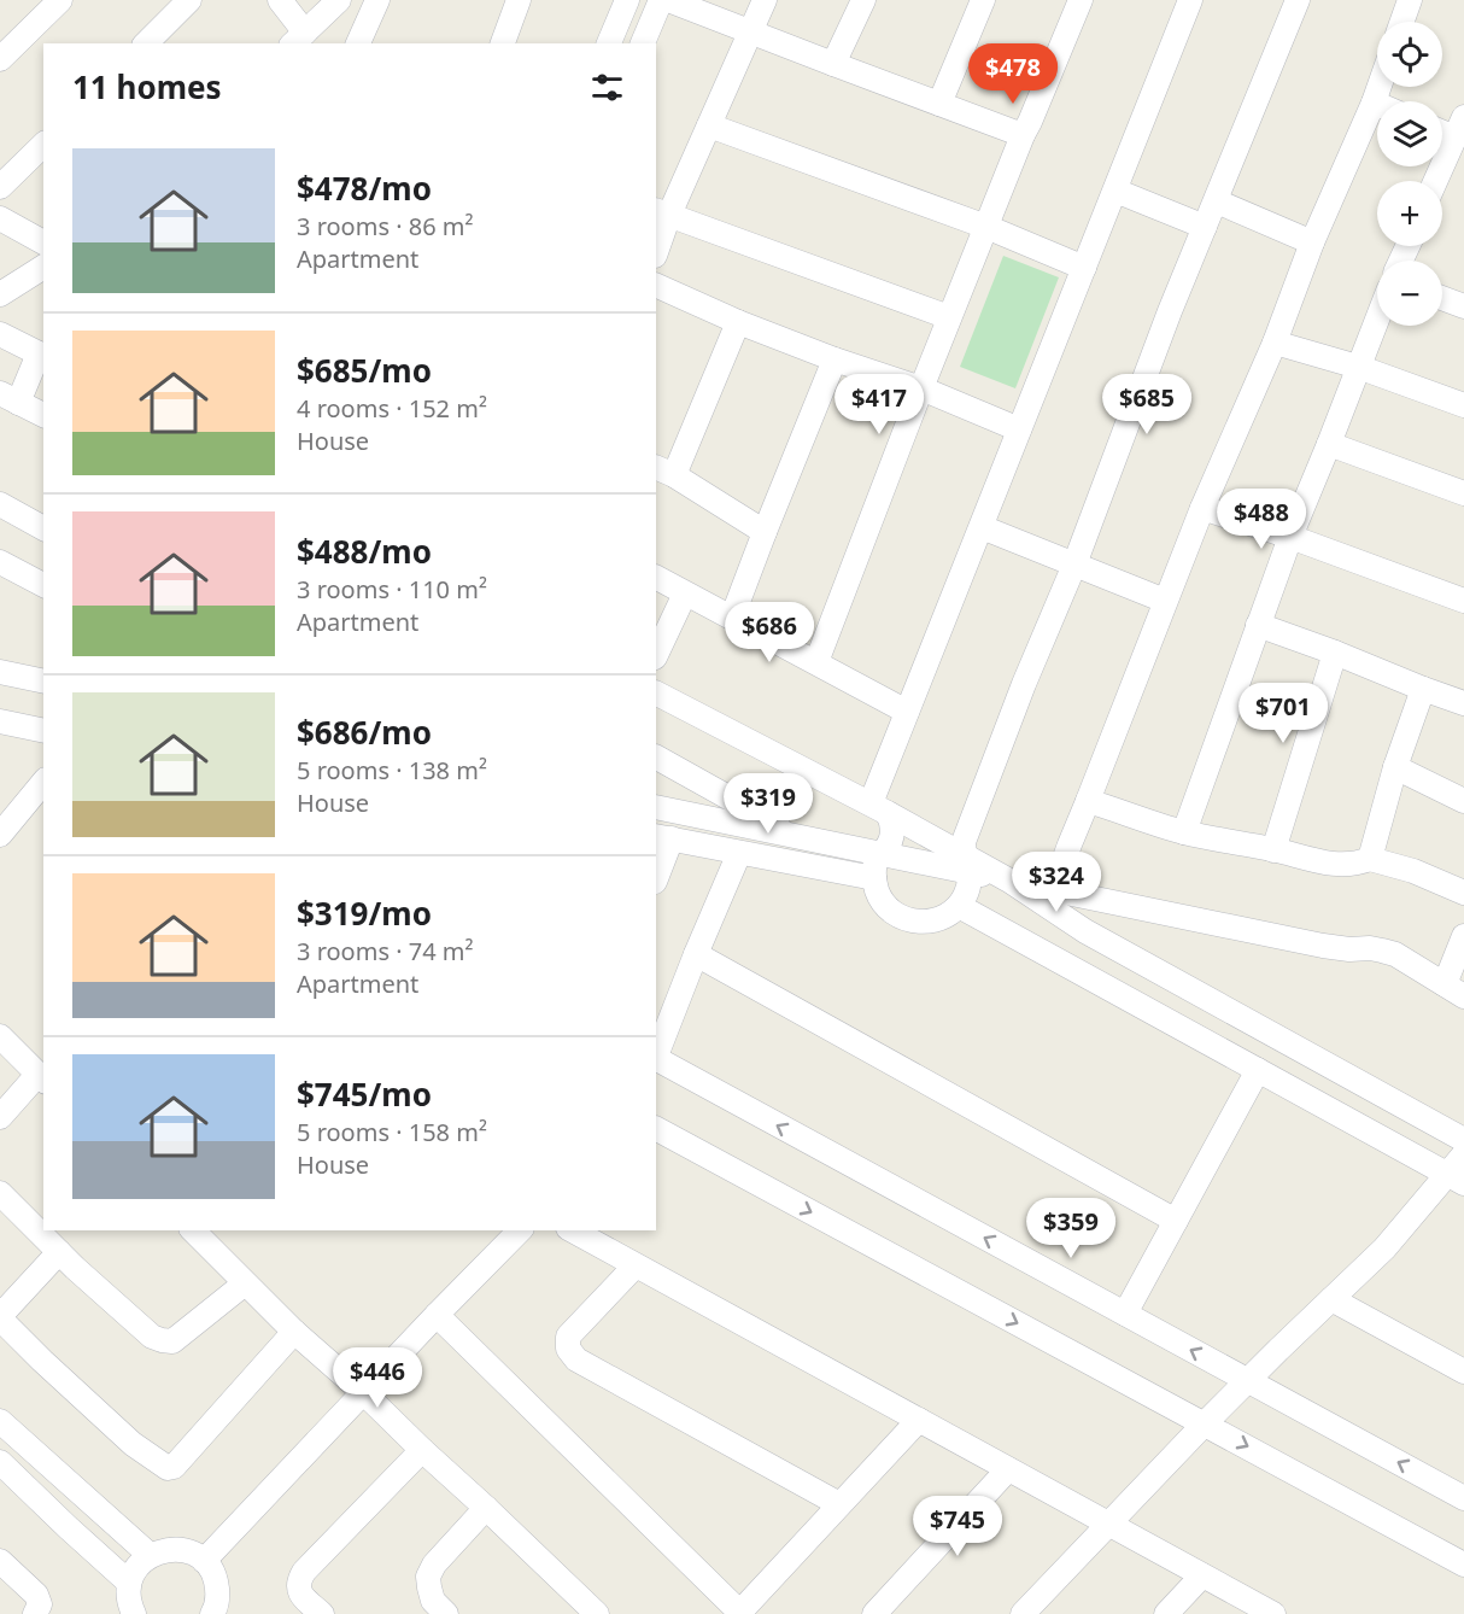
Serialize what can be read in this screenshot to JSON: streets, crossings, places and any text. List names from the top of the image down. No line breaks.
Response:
{"page":{"map_buttons":["+","−"],"price":["$478","$417","$685","$488","$686","$701","$319","$324","$359","$446","$745"],"heading":"11 homes","list":[{"name":"$478/mo","note":"3 rooms · 86 m² · Apartment"},{"name":"$685/mo","note":"4 rooms · 152 m² · House"},{"name":"$488/mo","note":"3 rooms · 110 m² · Apartment"},{"name":"$686/mo","note":"5 rooms · 138 m² · House"},{"name":"$319/mo","note":"3 rooms · 74 m² · Apartment"},{"name":"$745/mo","note":"5 rooms · 158 m² · House"}]}}
